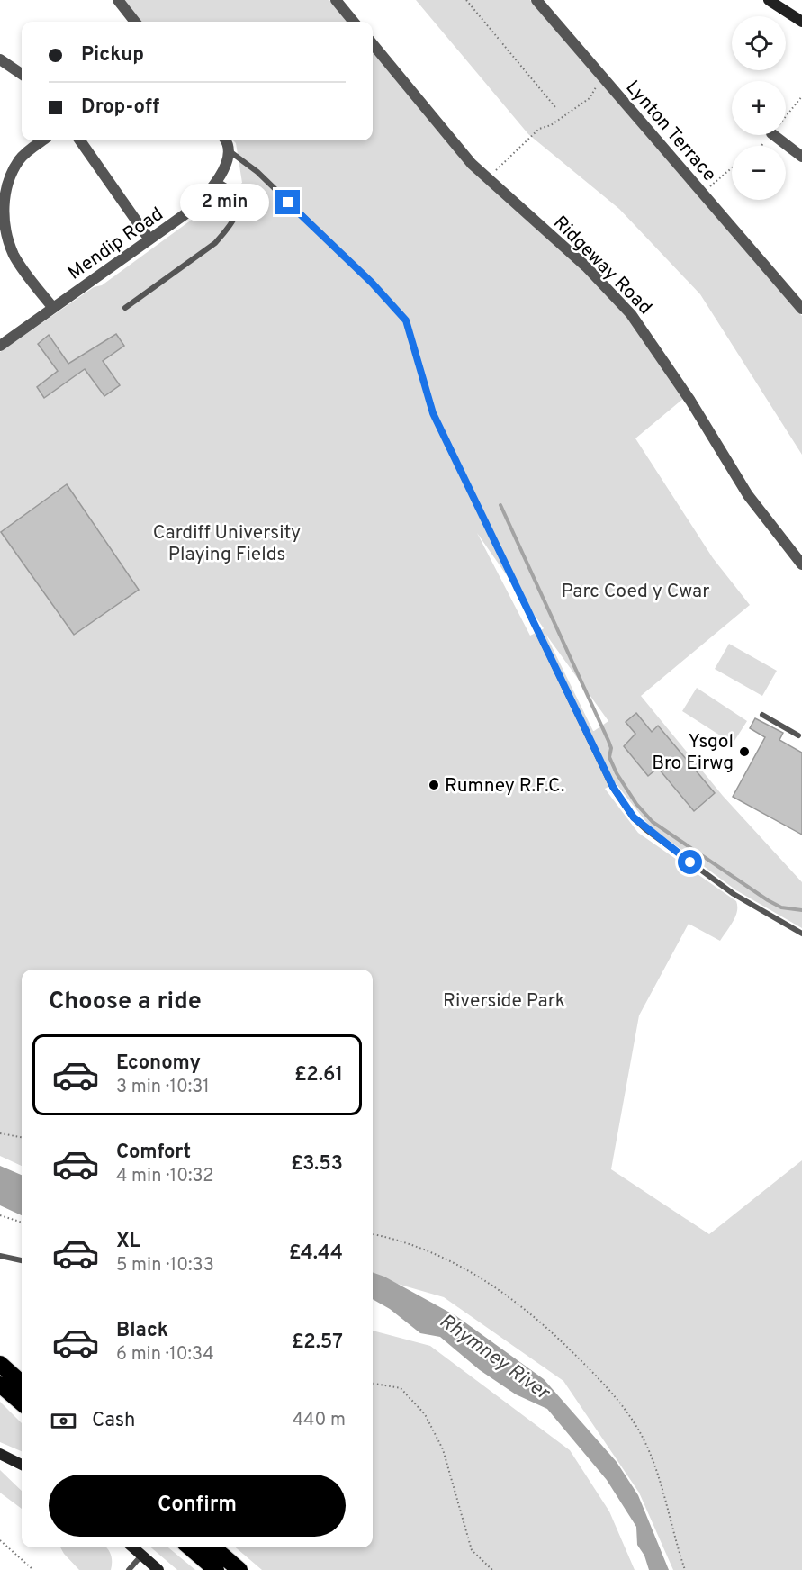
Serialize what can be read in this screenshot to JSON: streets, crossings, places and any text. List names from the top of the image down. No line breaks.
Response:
{"streets":{"street":["Lynton Terrace","Mendip Road","Ridgeway Road"]},"water":["Rhymney River"],"parks":["Cardiff University Playing Fields","Parc Coed y Cwar","Riverside Park"],"places":["Ysgol Bro Eirwg","Rumney R.F.C."],"page":{"map_buttons":["+","−"],"banner":["Pickup","Drop-off"],"bubble":"2 min","heading":"Choose a ride","list":[{"name":"Economy","note":"3 min · 10:31","value":"£2.61"},{"name":"Comfort","note":"4 min · 10:32","value":"£3.53"},{"name":"XL","note":"5 min · 10:33","value":"£4.44"},{"name":"Black","note":"6 min · 10:34","value":"£2.57"}],"pay":["Cash","440 m"],"buttons":"Confirm"}}
